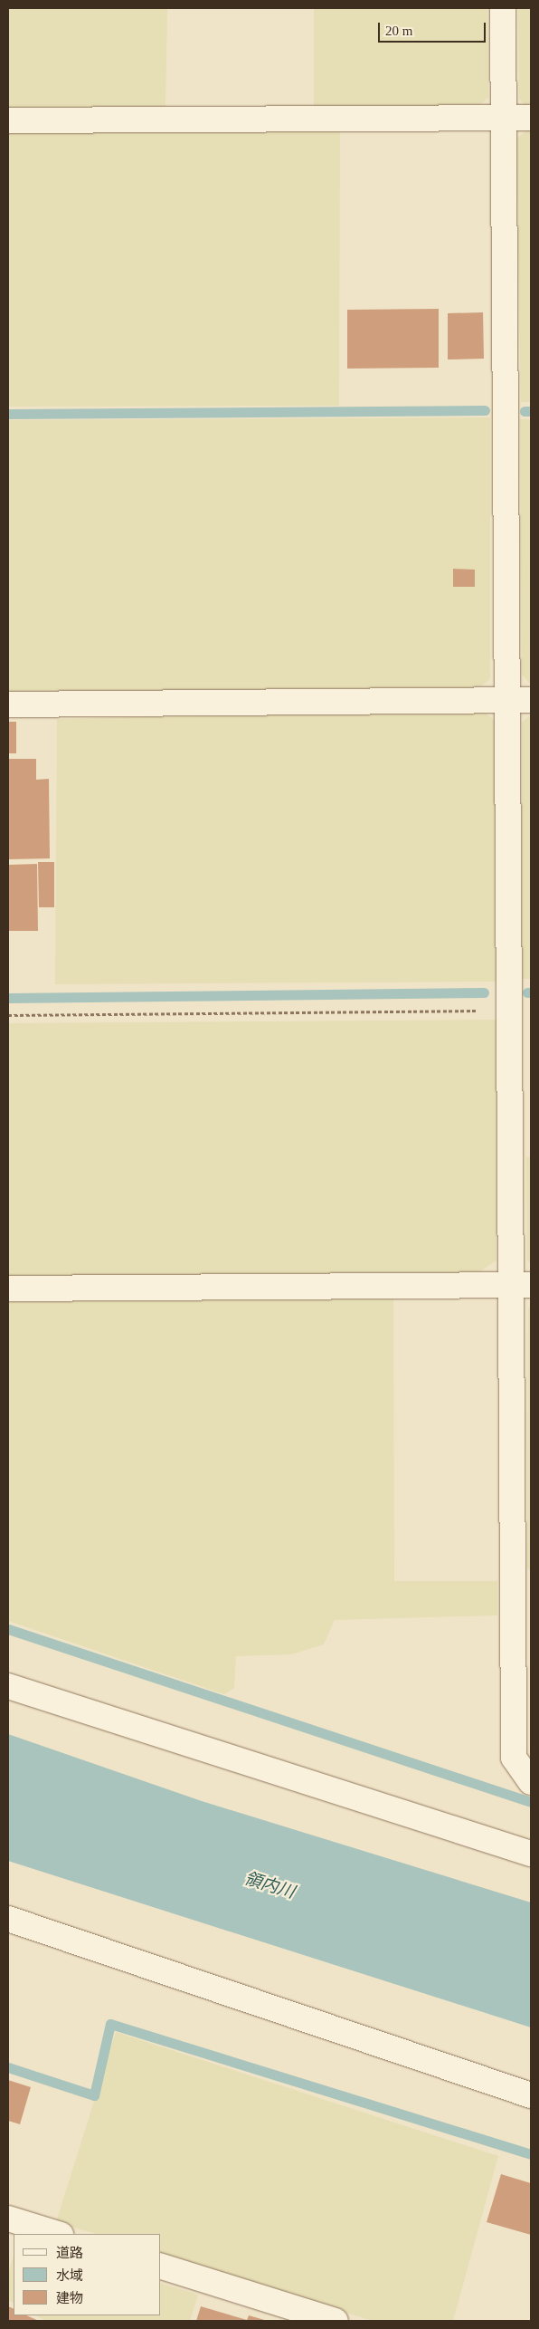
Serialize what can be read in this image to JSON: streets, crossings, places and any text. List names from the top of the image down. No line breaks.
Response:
{"water":["領内川"],"legend":["道路","水域","建物"],"scale_bar":"20 m"}
